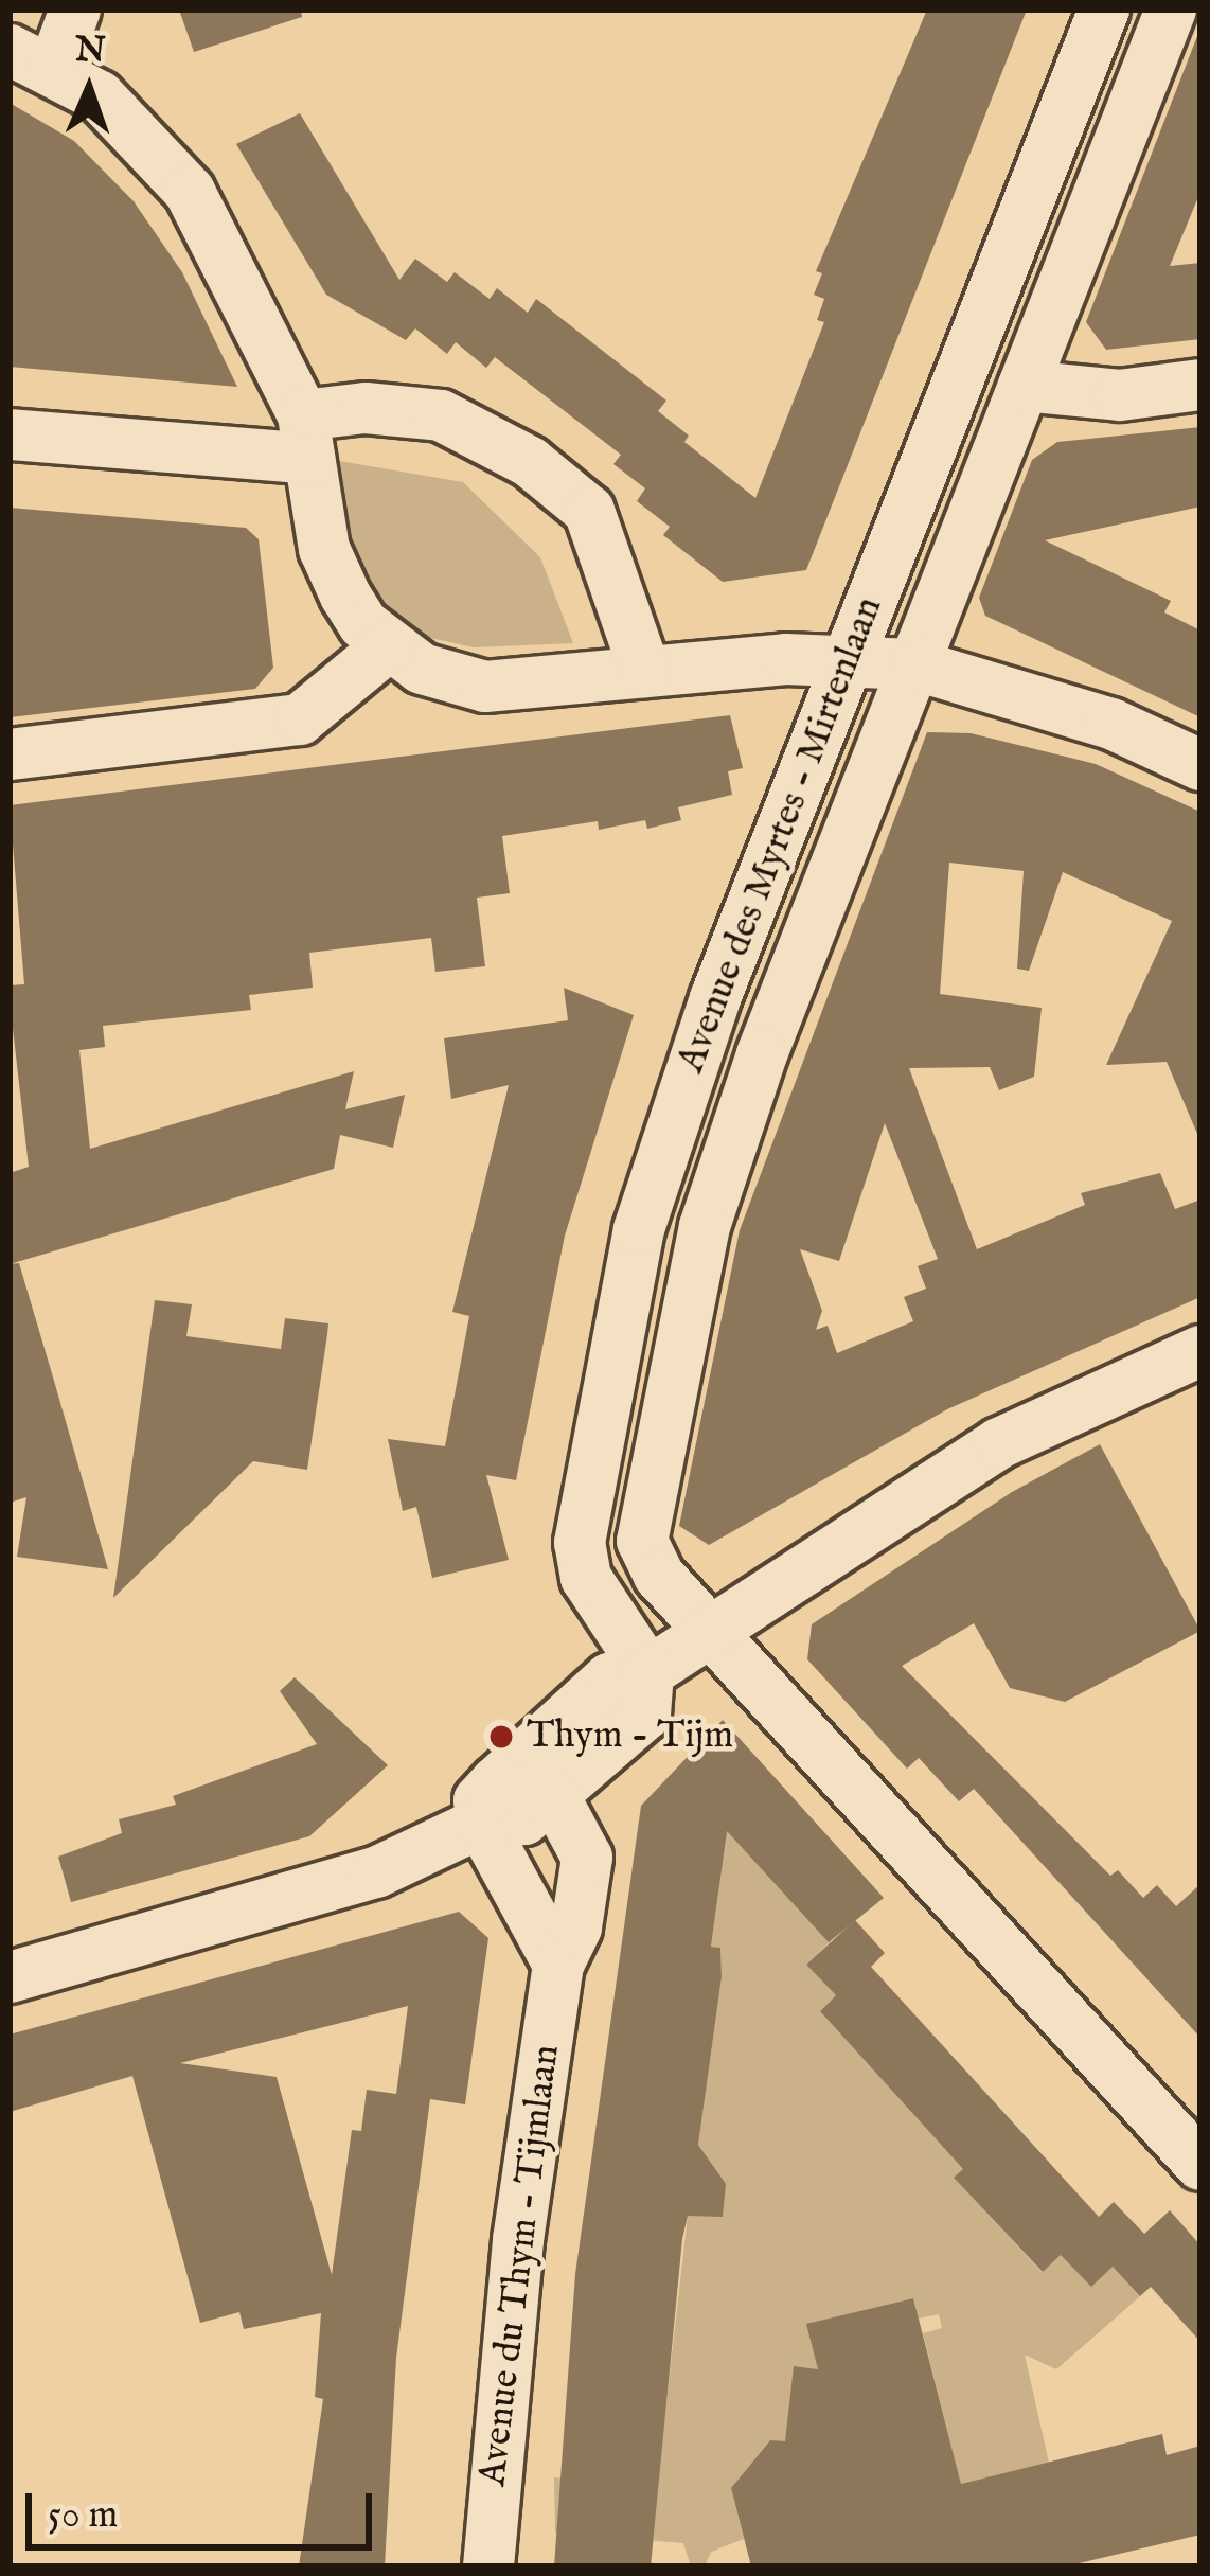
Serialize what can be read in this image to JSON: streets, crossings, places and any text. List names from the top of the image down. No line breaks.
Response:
{"streets":{"street":["Avenue des Myrtes - Mirtenlaan","Avenue du Thym - Tijmlaan"]},"places":["Thym - Tijm"],"scale_bar":"50 m","north":"top"}
